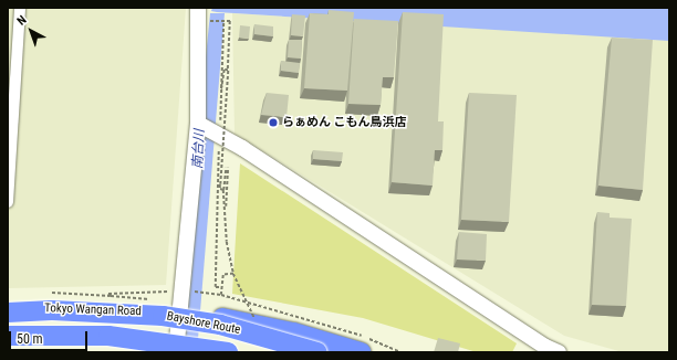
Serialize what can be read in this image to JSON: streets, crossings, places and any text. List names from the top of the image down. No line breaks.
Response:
{"streets":{"highway":["Tokyo Wangan Road","Bayshore Route"]},"crossings":[["Tokyo Wangan Road","Bayshore Route"]],"water":["南台川"],"places":["らぁめん こもん鳥浜店"],"scale_bar":"50 m","north":"top left"}
